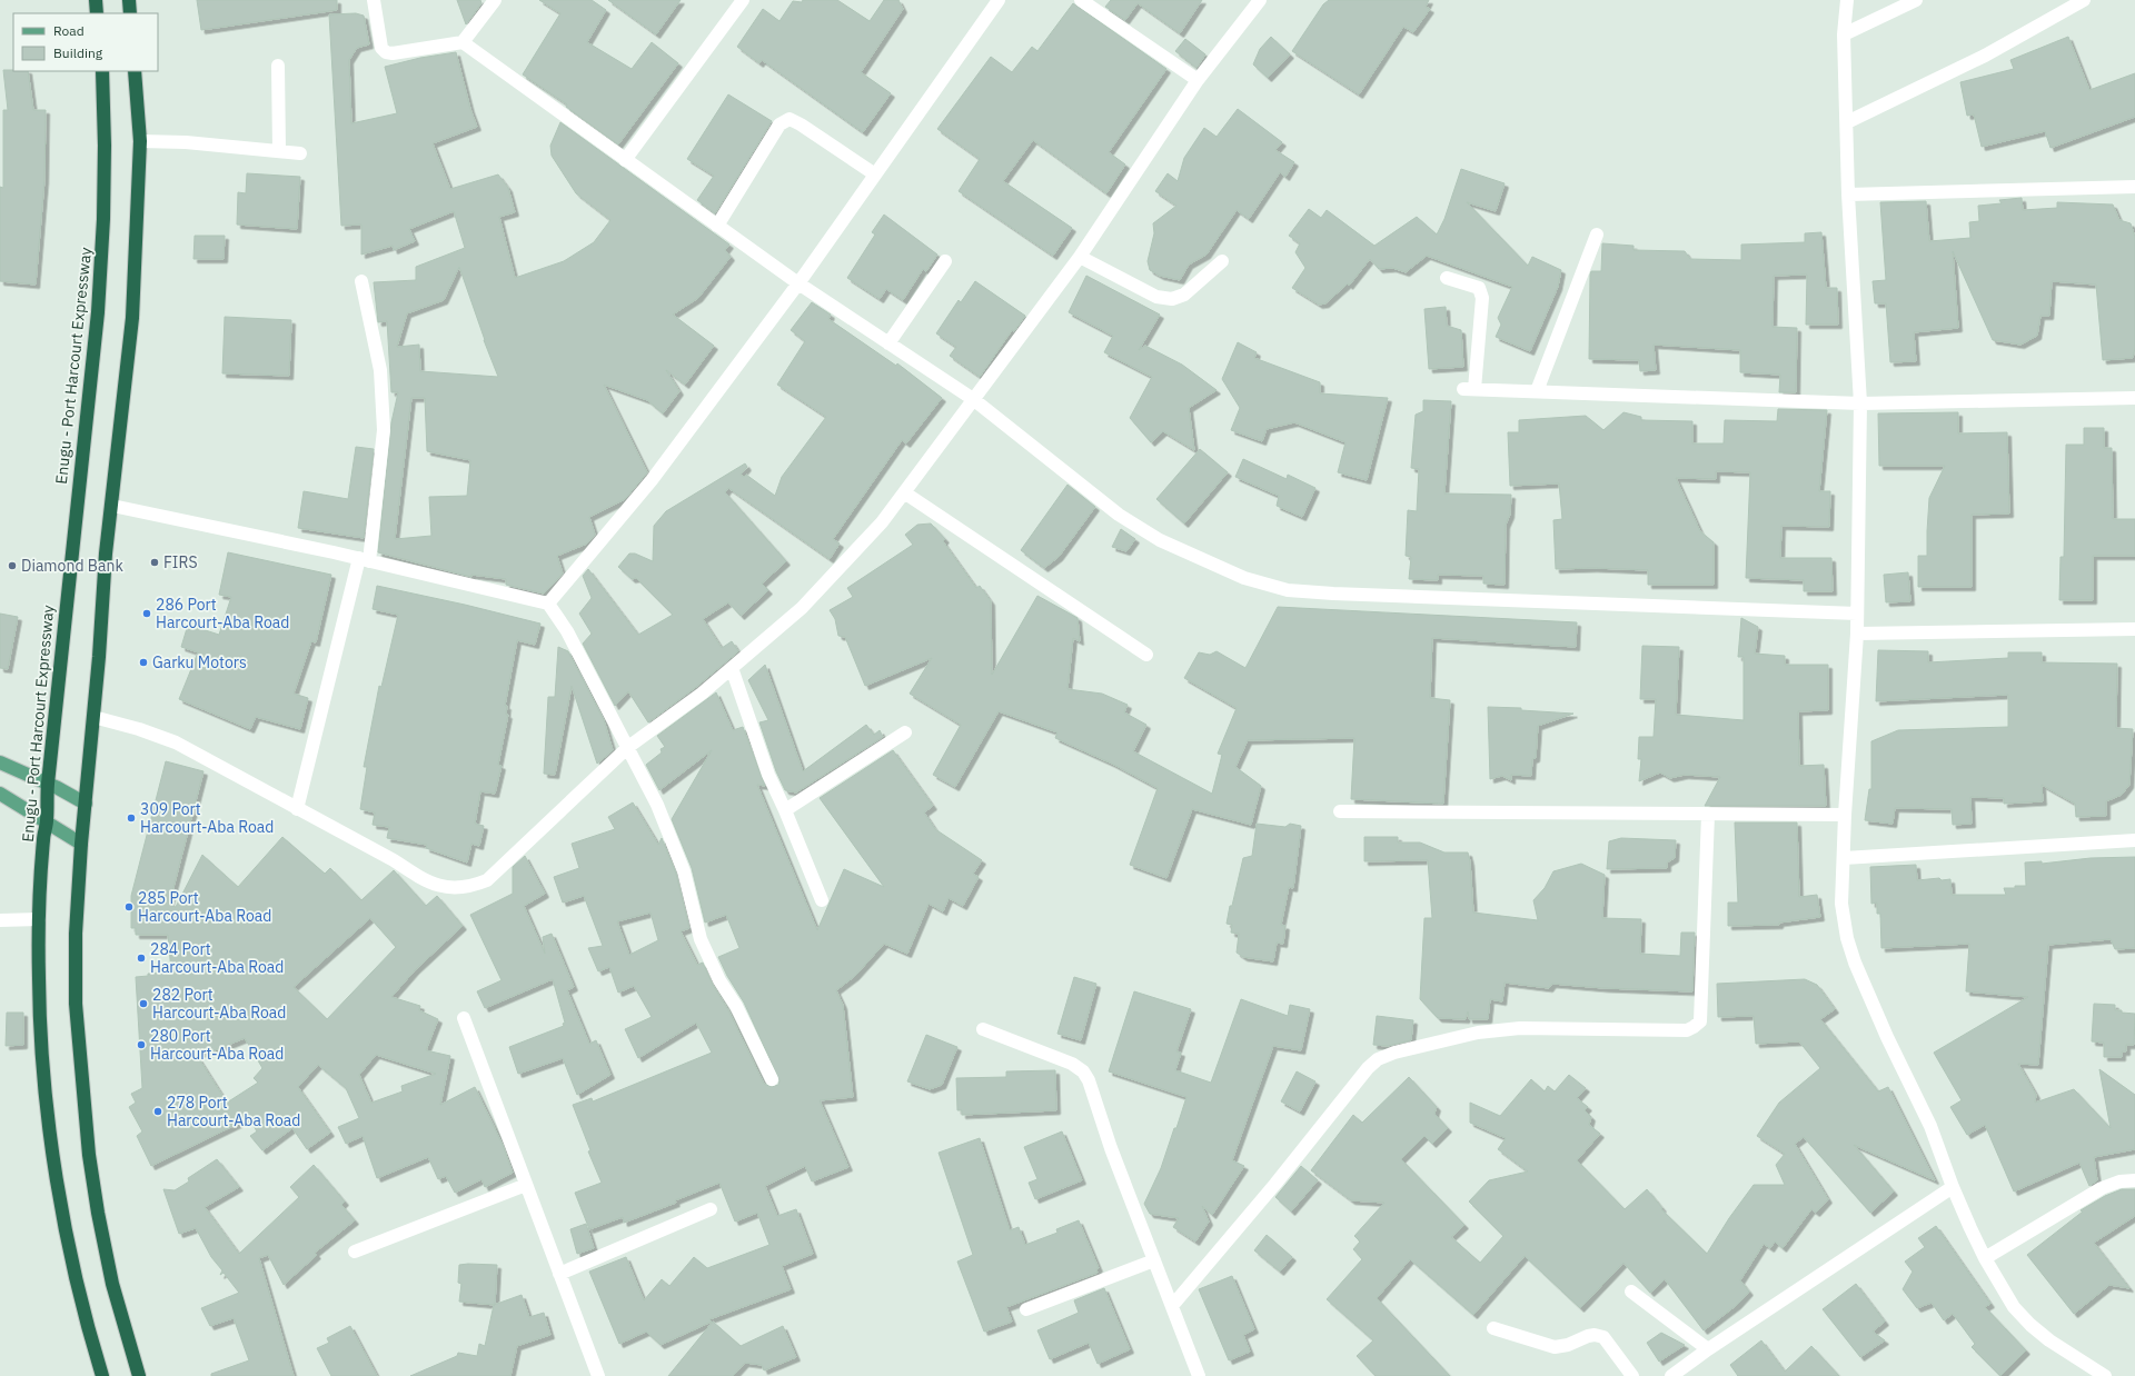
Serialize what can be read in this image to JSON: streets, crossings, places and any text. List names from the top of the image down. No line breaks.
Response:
{"streets":{"highway":["Enugu - Port Harcourt Expressway"]},"places":["FIRS","Diamond Bank","286 Port Harcourt-Aba Road","Garku Motors","309 Port Harcourt-Aba Road","285 Port Harcourt-Aba Road","284 Port Harcourt-Aba Road","282 Port Harcourt-Aba Road","280 Port Harcourt-Aba Road","278 Port Harcourt-Aba Road"],"legend":["Road","Building"]}
